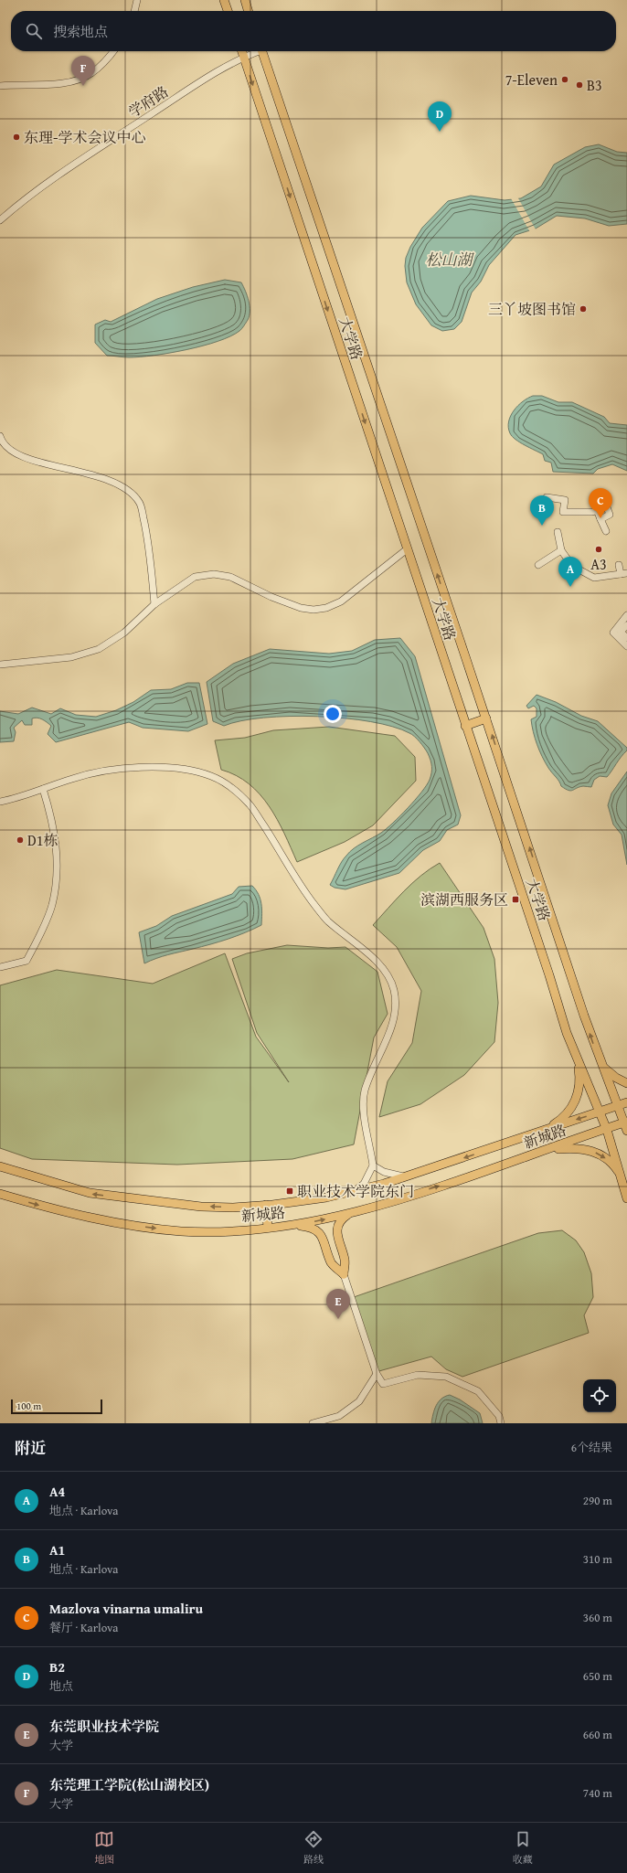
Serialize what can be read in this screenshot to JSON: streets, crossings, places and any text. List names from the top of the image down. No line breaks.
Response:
{"streets":{"main road":["大学路","新城路"],"street":["学府路"]},"crossings":[["学府路","大学路"],["大学路","新城路"]],"water":["松山湖"],"places":{"other":["7-Eleven","B3","东理-学术会议中心","三丫坡图书馆","A3","D1栋"],"transit":["滨湖西服务区","职业技术学院东门"]},"scale_bar":"100 m","page":{"search":"搜索地点","pins":["F","D","C","B","A","E"],"scale":"100 m","heading":["附近","6个结果"],"list":[{"mark":"A","name":"A4","note":"地点 · Karlova","value":"290 m"},{"mark":"B","name":"A1","note":"地点 · Karlova","value":"310 m"},{"mark":"C","name":"Mazlova vinarna umaliru","note":"餐厅 · Karlova","value":"360 m"},{"mark":"D","name":"B2","note":"地点","value":"650 m"},{"mark":"E","name":"东莞职业技术学院","note":"大学","value":"660 m"},{"mark":"F","name":"东莞理工学院(松山湖校区)","note":"大学","value":"740 m"}],"nav":["地图","路线","收藏"]}}
